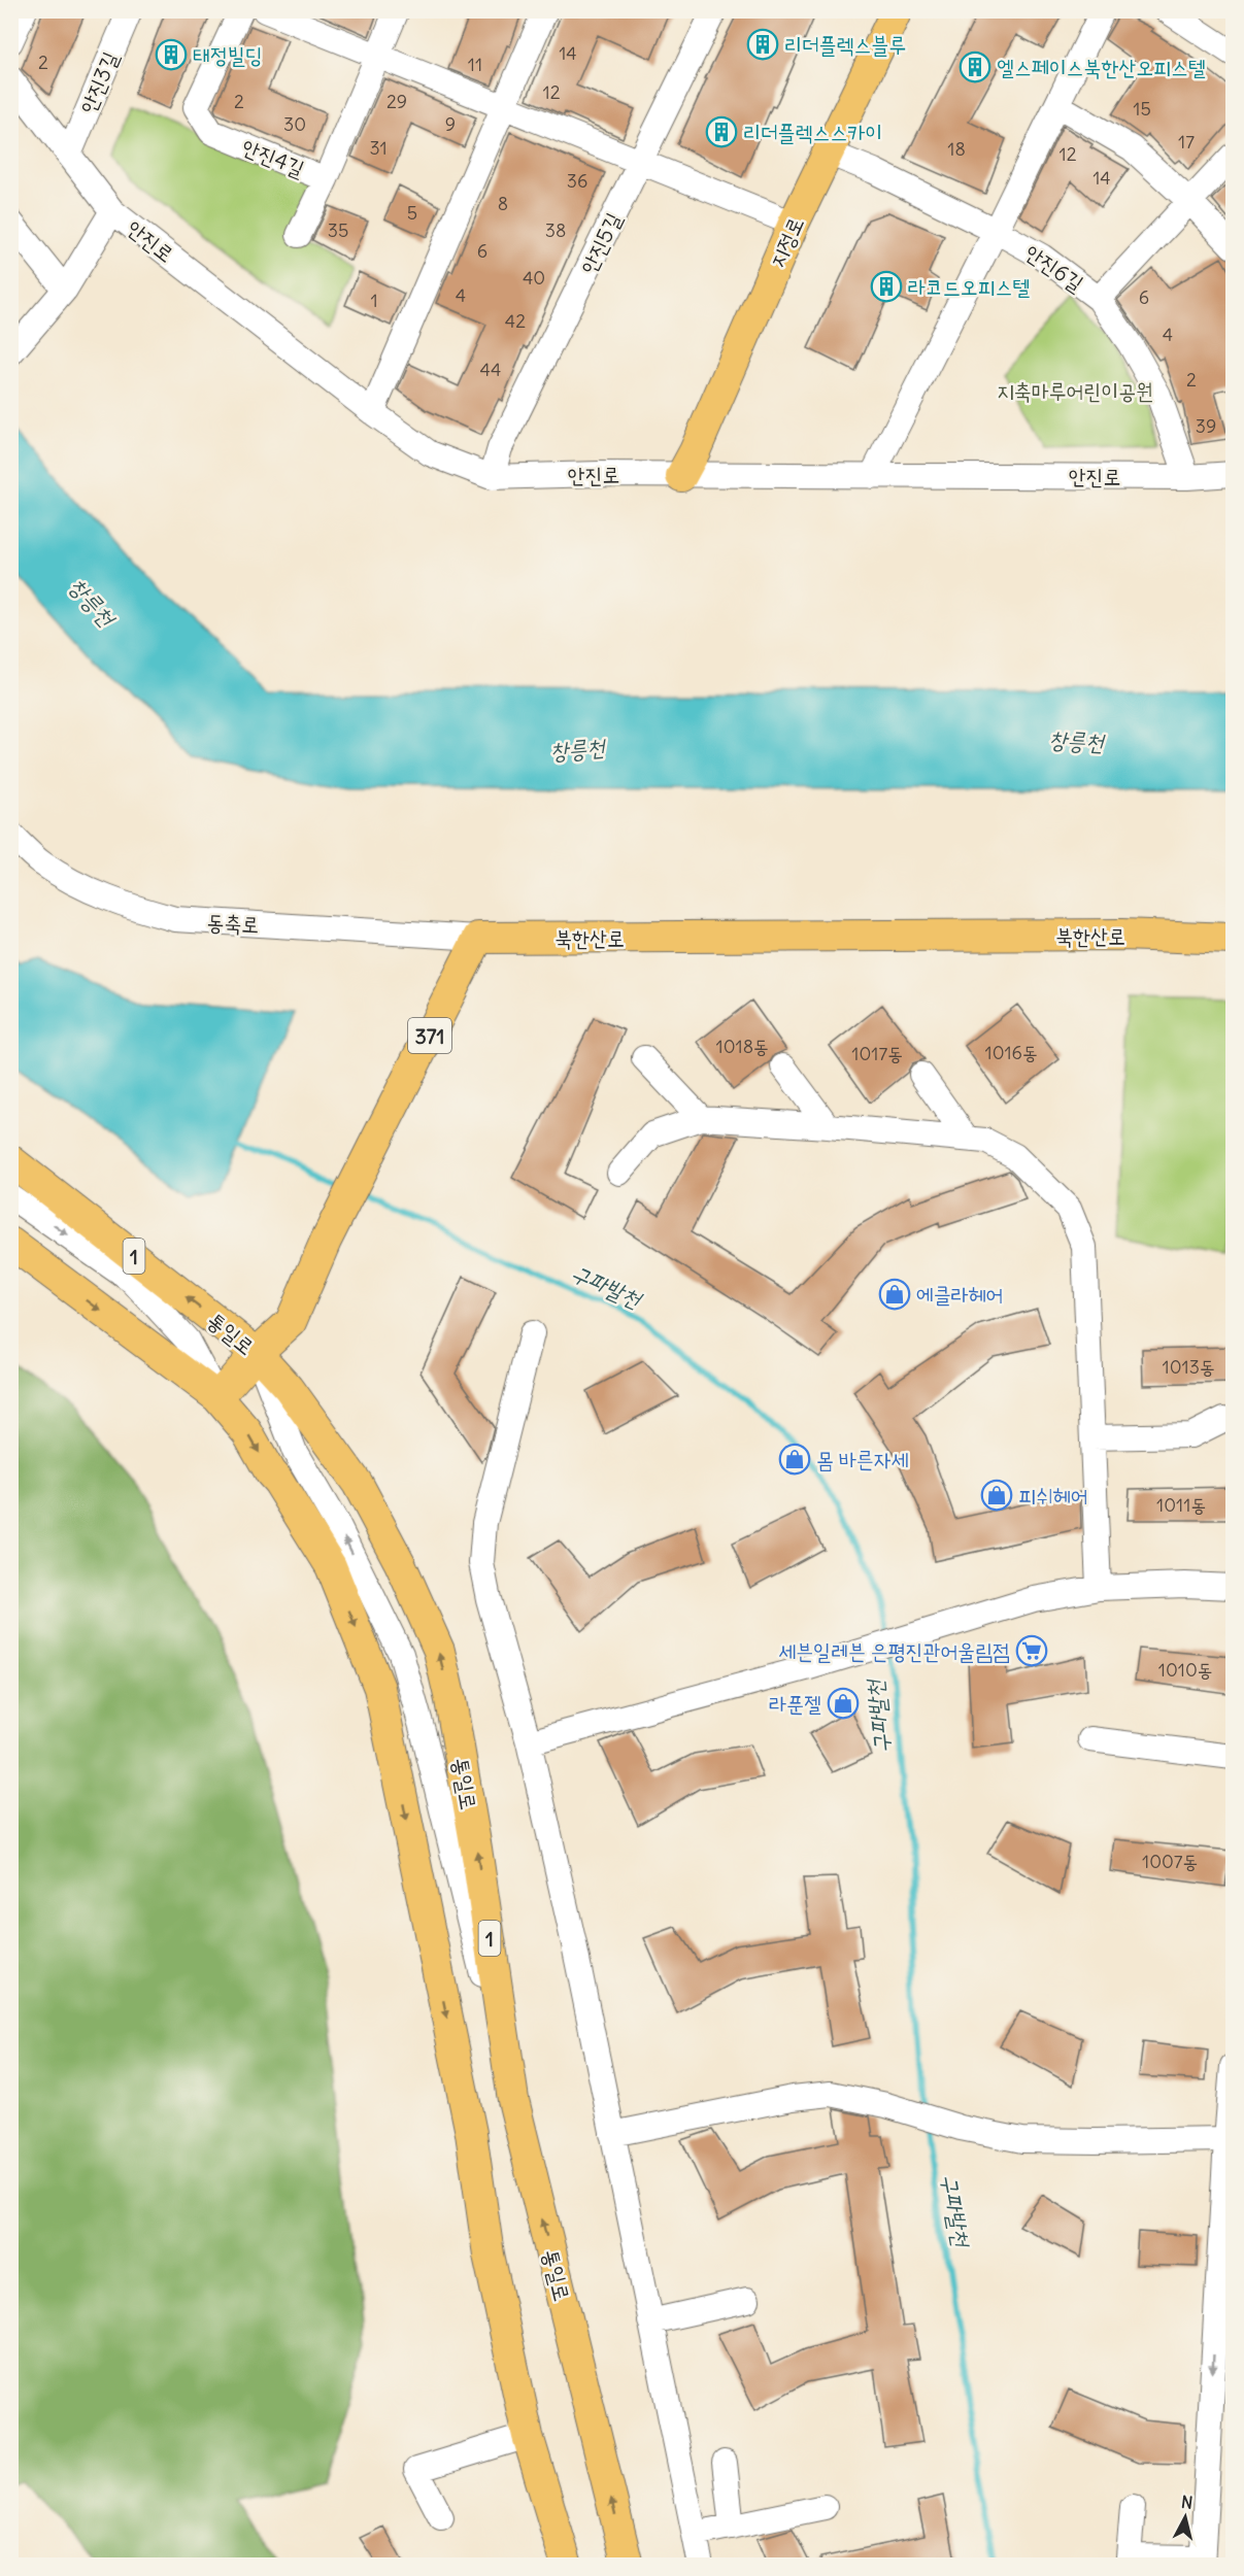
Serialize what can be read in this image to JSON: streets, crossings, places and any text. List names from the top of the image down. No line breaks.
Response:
{"streets":{"main road":["지정로","북한산로","371","1","통일로"],"street":["안진3길","안진4길","안진로","안진5길","안진6길","동축로"]},"crossings":[["안진3길","안진로"],["안진로","지정로"],["안진로","안진5길"],["안진로","안진6길"],["지정로","안진6길"],["동축로","북한산로"],["동축로","371"],["북한산로","371"],["371","통일로"]],"water":["창릉천","구파발천"],"parks":["지축마루어린이공원"],"places":{"building":["리더플렉스블루","태정빌딩","엘스페이스북한산오피스텔","리더플렉스스카이","라코드오피스텔"],"shop":["에클라헤어","몸 바른자세","피쉬헤어","라푼젤"],"supermarket":["세븐일레븐 은평진관어울림점"]},"house_numbers":["14","2","11","12","2","29","15","30","9","17","31","18","12","14","36","8","5","35","38","6","40","4","6","1","42","4","44","2","39","1018동","1016동","1017동","1013동","1011동","1010동","1007동"],"north":"top"}
